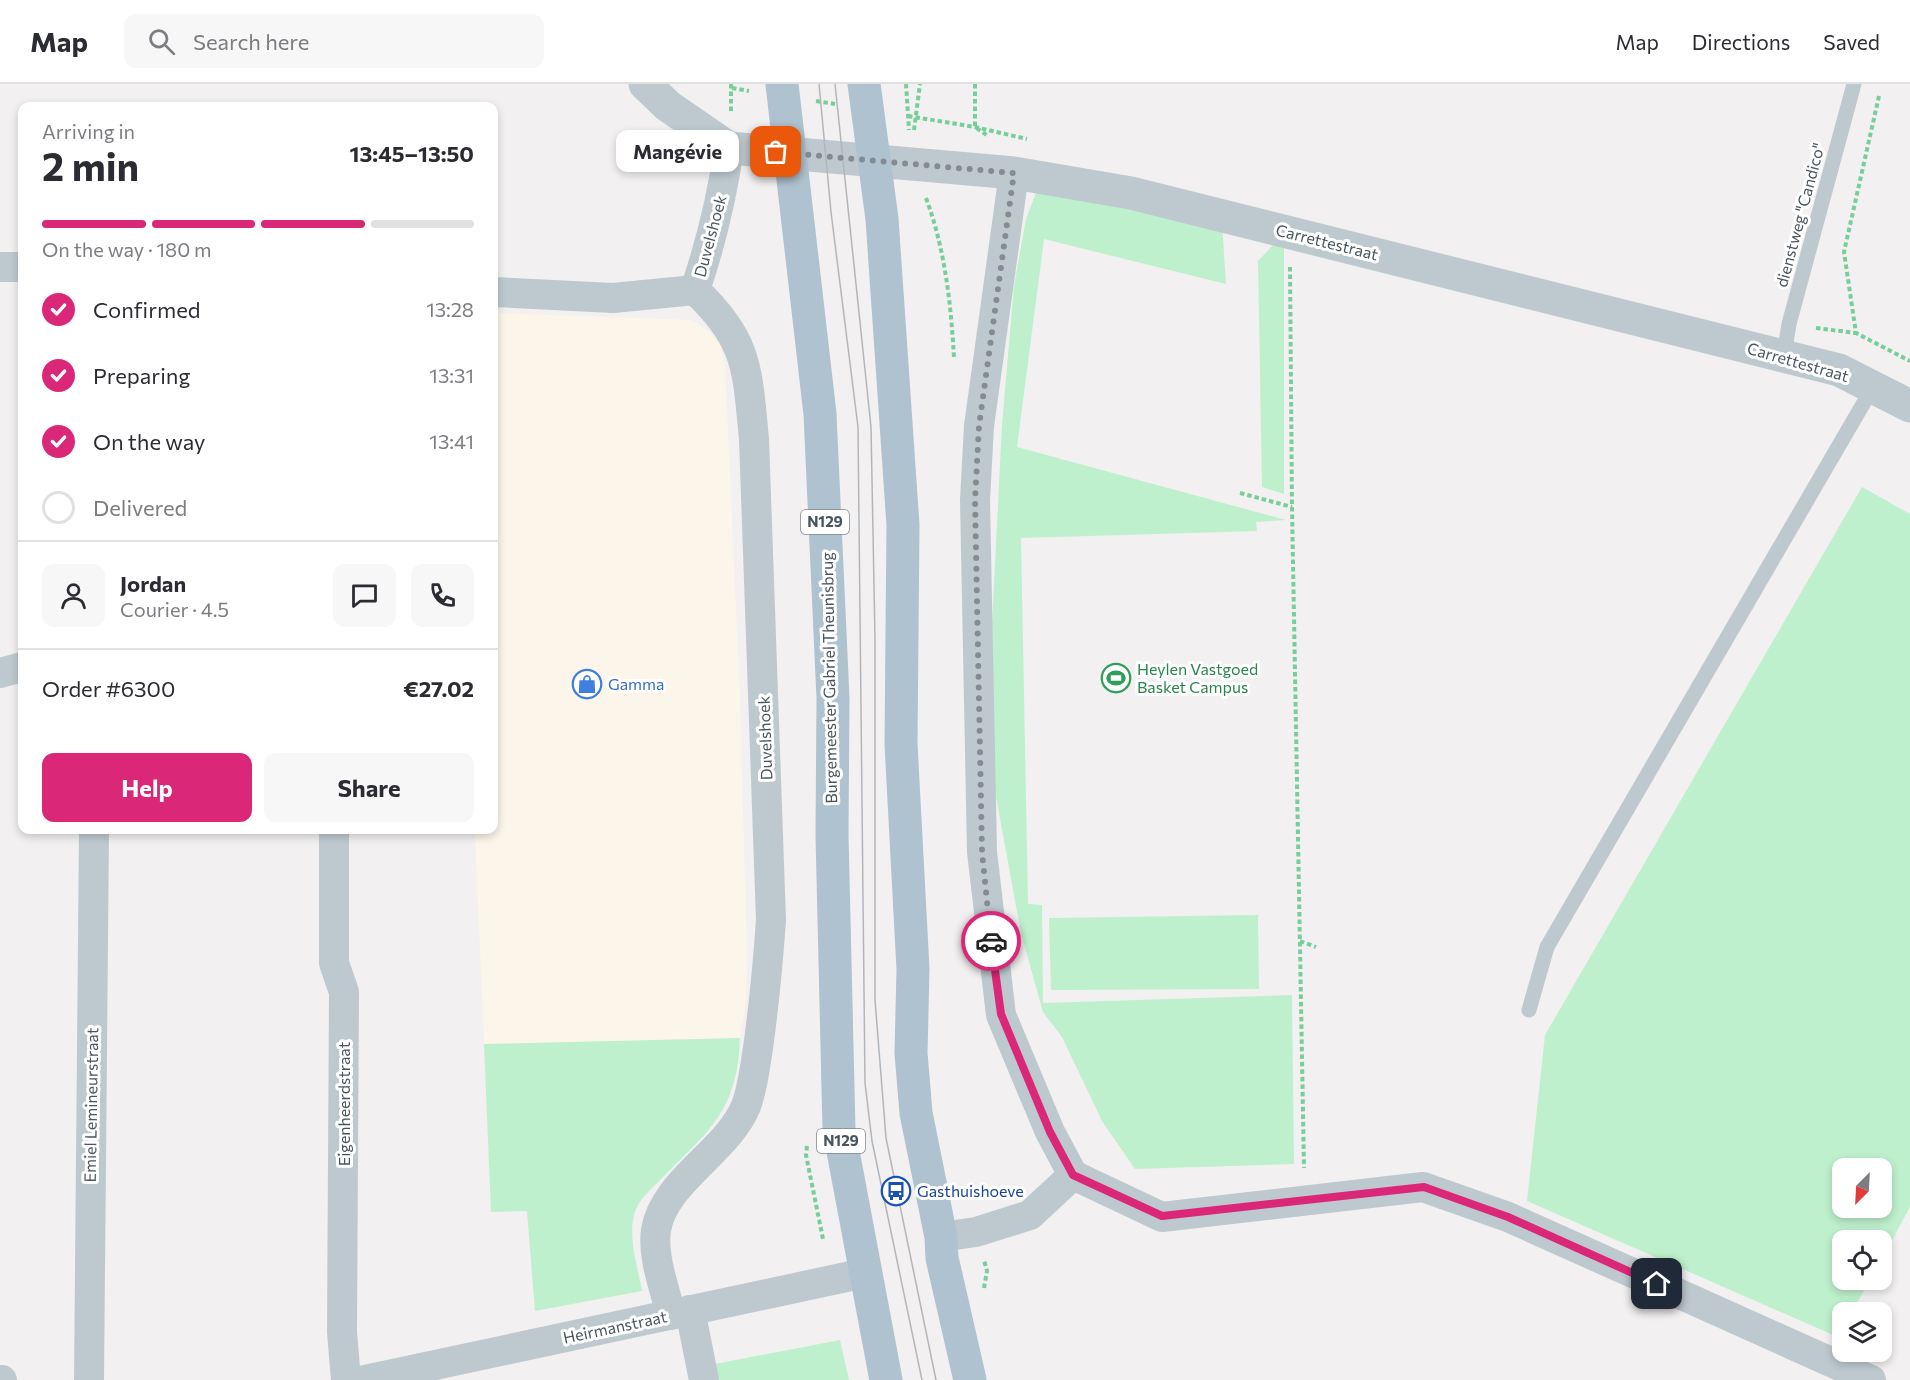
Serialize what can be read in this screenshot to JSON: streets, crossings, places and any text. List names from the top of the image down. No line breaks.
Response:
{"streets":{"main road":["N129","Burgemeester Gabriel Theunisbrug"],"street":["Duvelshoek","Carrettestraat","Eigenheerdstraat","Emiel Lemineurstraat","Heirmanstraat"],"lane":["dienstweg \"Candico\""]},"crossings":[["dienstweg \"Candico\"","Carrettestraat"],["Duvelshoek","Carrettestraat"],["Duvelshoek","Heirmanstraat"],["N129","Burgemeester Gabriel Theunisbrug"],["N129","Heirmanstraat"],["Burgemeester Gabriel Theunisbrug","Heirmanstraat"]],"places":{"other":["Mangévie"],"sports":["Heylen Vastgoed Basket Campus"],"shop":["Gamma"],"bus stop":["Gasthuishoeve"]},"north":"bottom left","page":{"header":"Map","search":"Search here","nav":["Map","Directions","Saved"],"heading":["2 min","Arriving in","13:45–13:50"],"panel":["Jordan","Courier · 4.5","Order #6300","€27.02"],"bubble":"Mangévie","bar":"On the way · 180 m","list":[["Confirmed","13:28"],["Preparing","13:31"],["On the way","13:41"],"Delivered"],"buttons":["Help","Share"]}}
